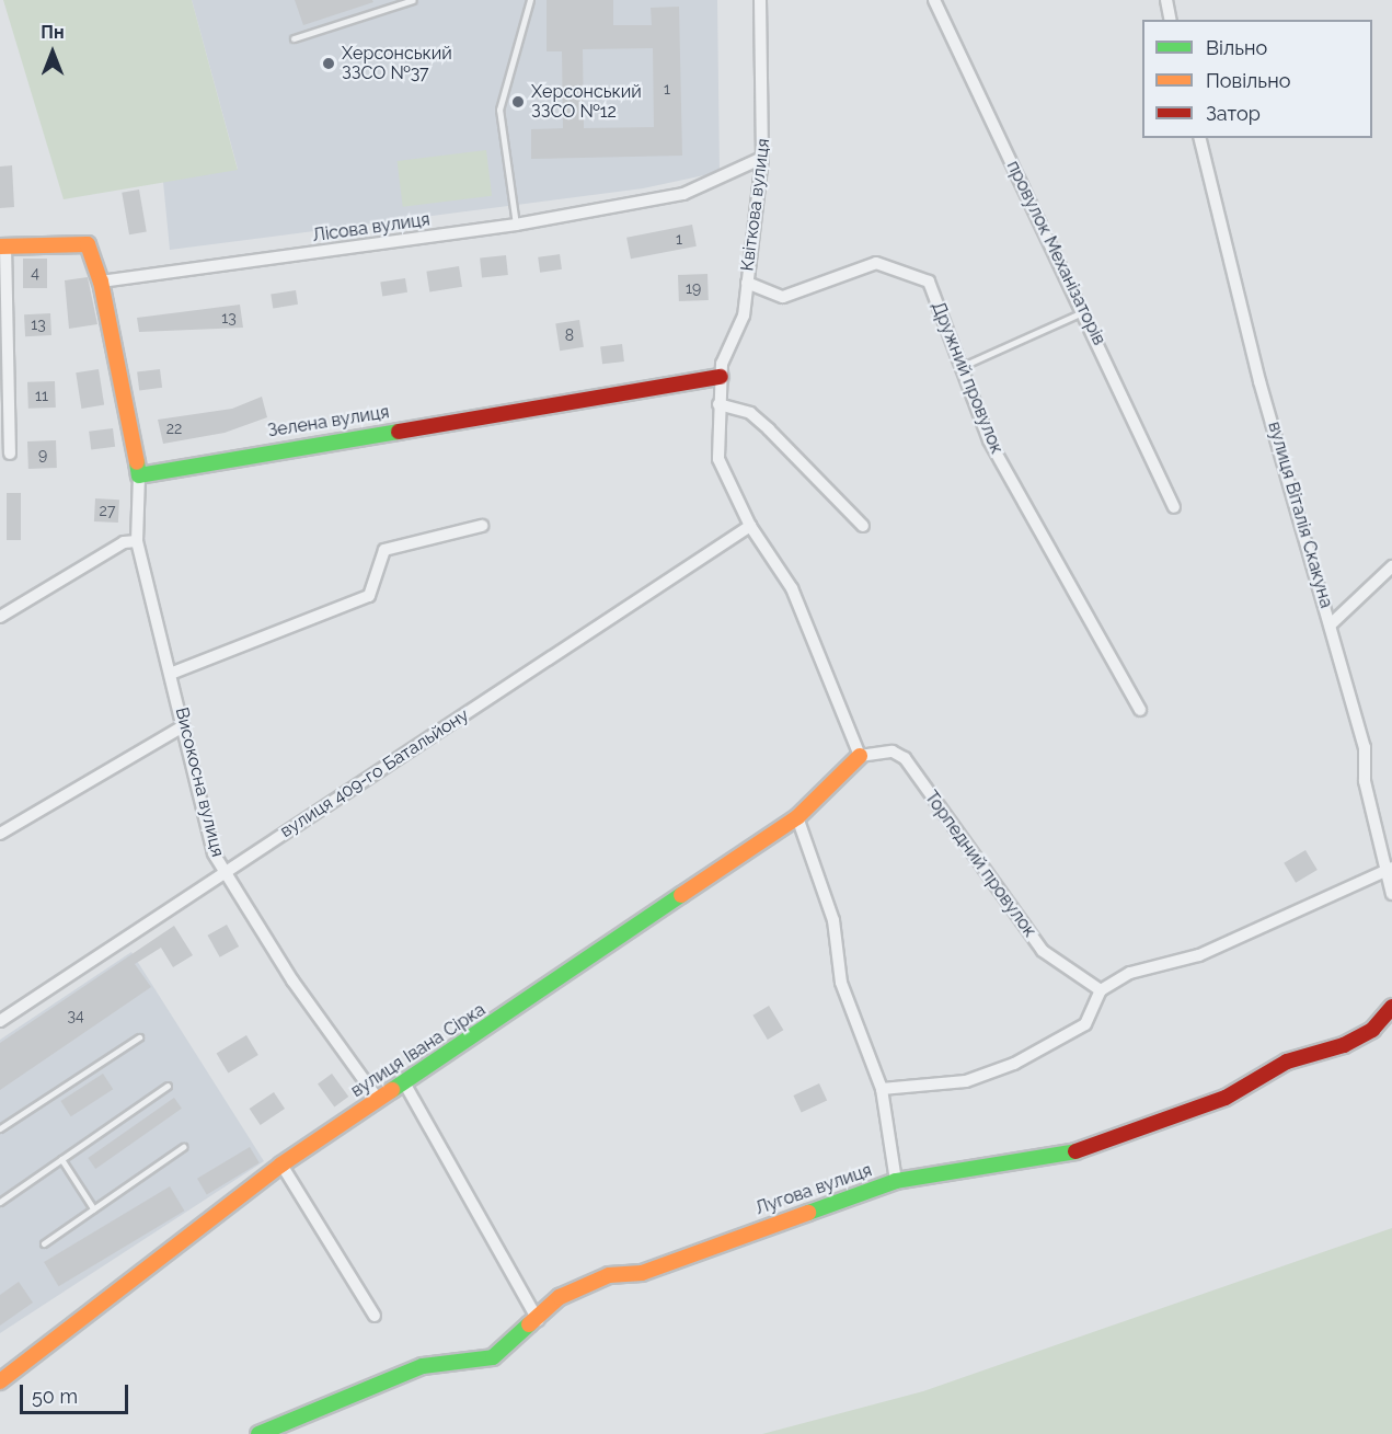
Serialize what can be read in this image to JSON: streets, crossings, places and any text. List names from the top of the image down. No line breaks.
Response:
{"streets":{"street":["Квіткова вулиця","Лісова вулиця","провулок Механізаторів","Дружний провулок","Зелена вулиця","вулиця Віталія Скакуна","вулиця 409-го Батальйону","Високосна вулиця","Торпедний провулок","вулиця Івана Сірка","Лугова вулиця"]},"crossings":[["Квіткова вулиця","Лісова вулиця"],["Квіткова вулиця","Дружний провулок"],["Квіткова вулиця","Зелена вулиця"],["Квіткова вулиця","вулиця 409-го Батальйону"],["Квіткова вулиця","Торпедний провулок"],["Квіткова вулиця","вулиця Івана Сірка"],["Зелена вулиця","Високосна вулиця"],["вулиця 409-го Батальйону","Високосна вулиця"],["Високосна вулиця","вулиця Івана Сірка"],["Торпедний провулок","вулиця Івана Сірка"]],"places":["Херсонський ЗЗСО №37","Херсонський ЗЗСО №12"],"house_numbers":["1","1","4","19","13","13","8","11","22","9","27","34"],"legend":["Вільно","Повільно","Затор"],"scale_bar":"50 m","north":"top"}
